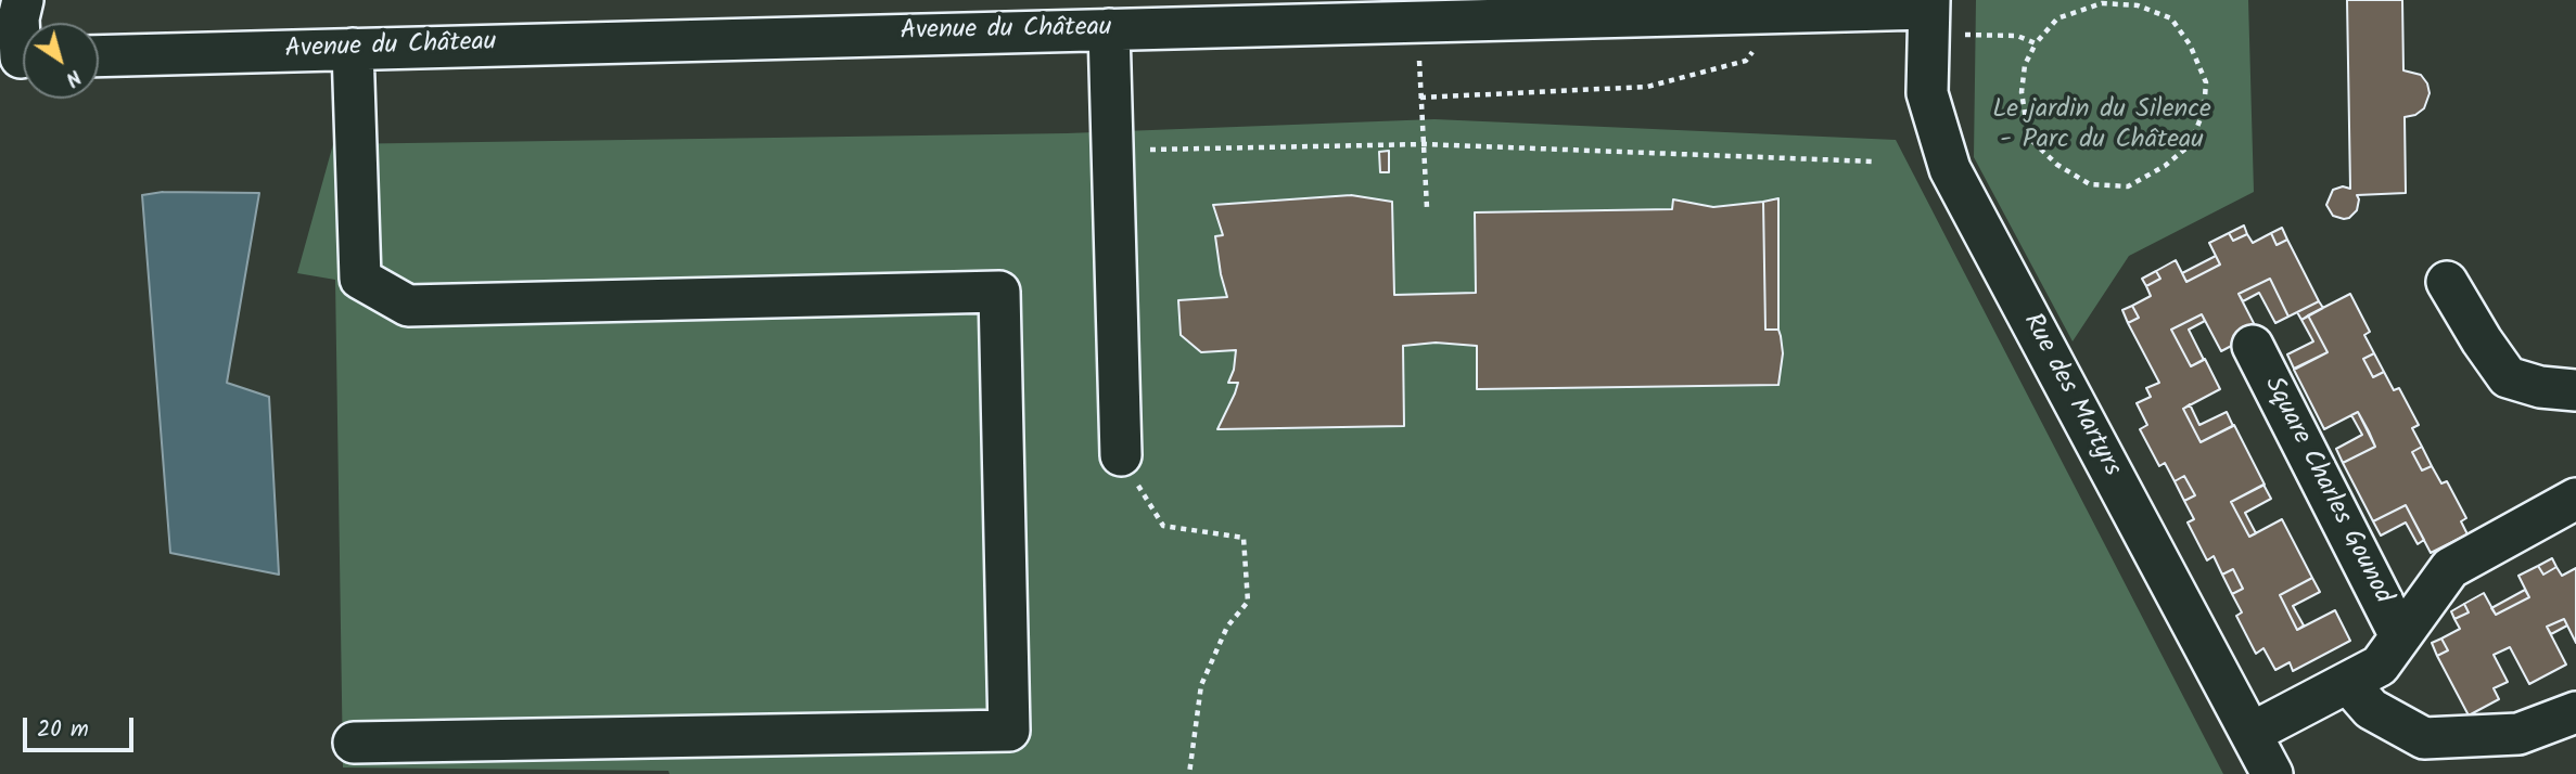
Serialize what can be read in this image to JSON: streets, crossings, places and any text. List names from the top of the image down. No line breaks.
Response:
{"streets":{"street":["Avenue du Château","Rue des Martyrs","Square Charles Gounod"]},"crossings":[["Avenue du Château","Rue des Martyrs"]],"parks":["Le jardin du Silence - Parc du Château"],"scale_bar":"20 m","north":"bottom right"}
